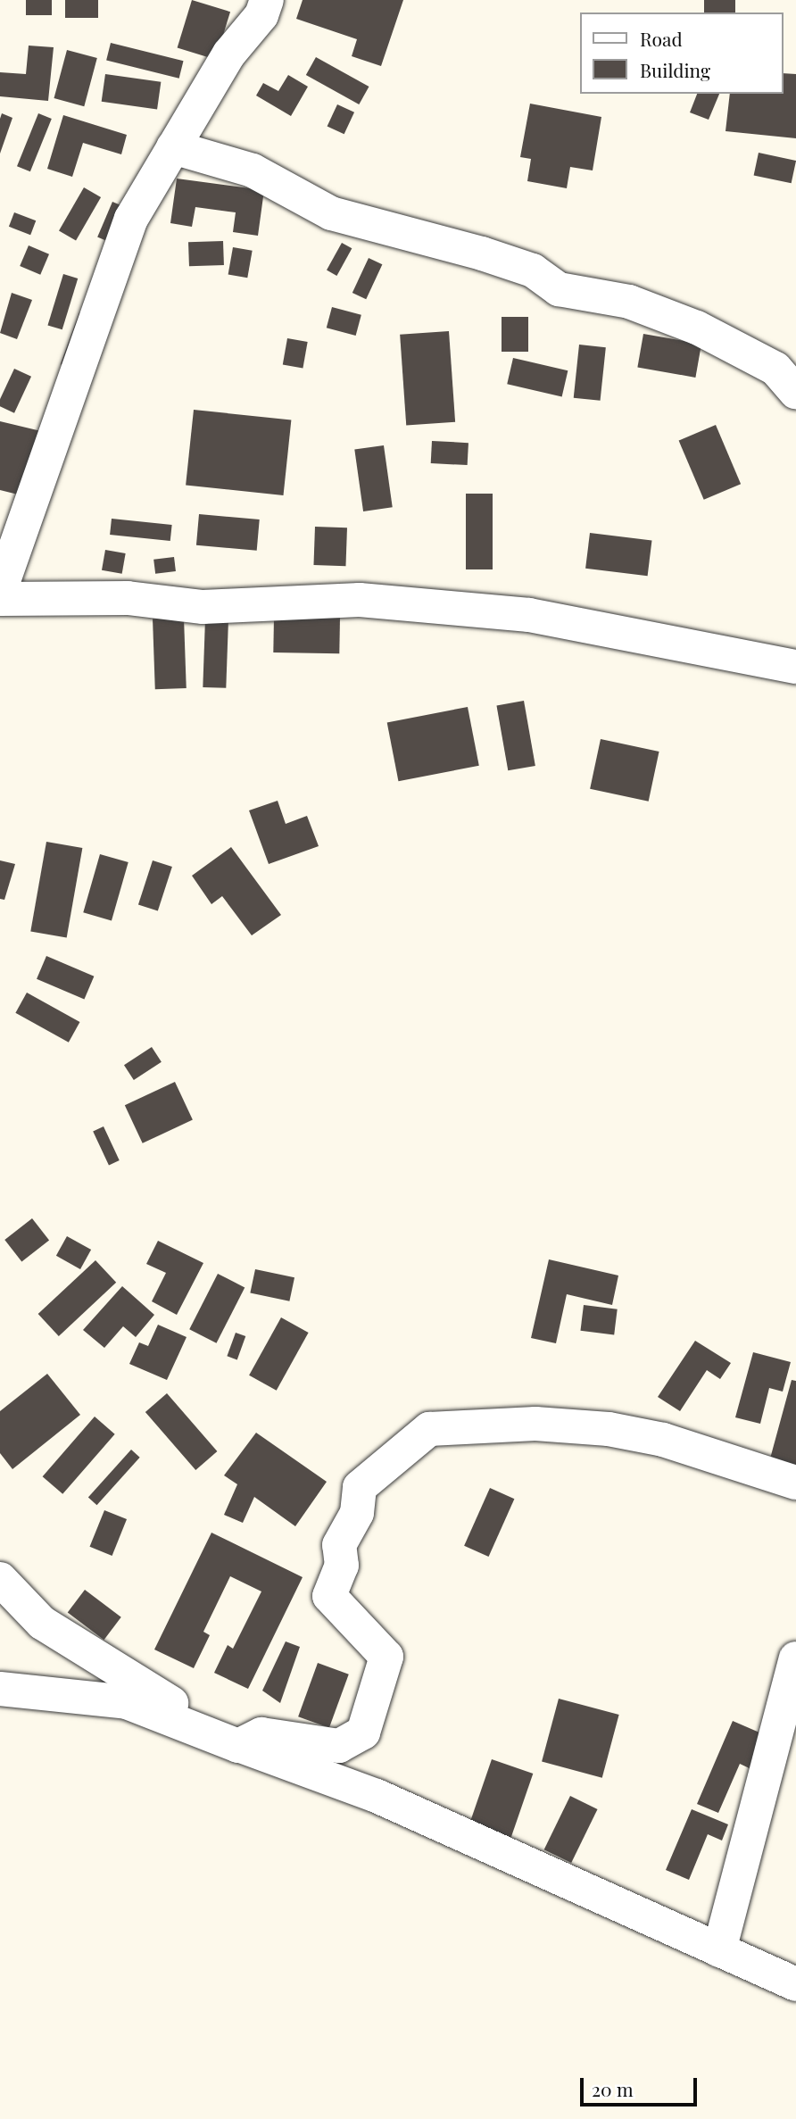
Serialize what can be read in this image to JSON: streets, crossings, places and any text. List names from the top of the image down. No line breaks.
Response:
{"legend":["Road","Building"],"scale_bar":"20 m"}
